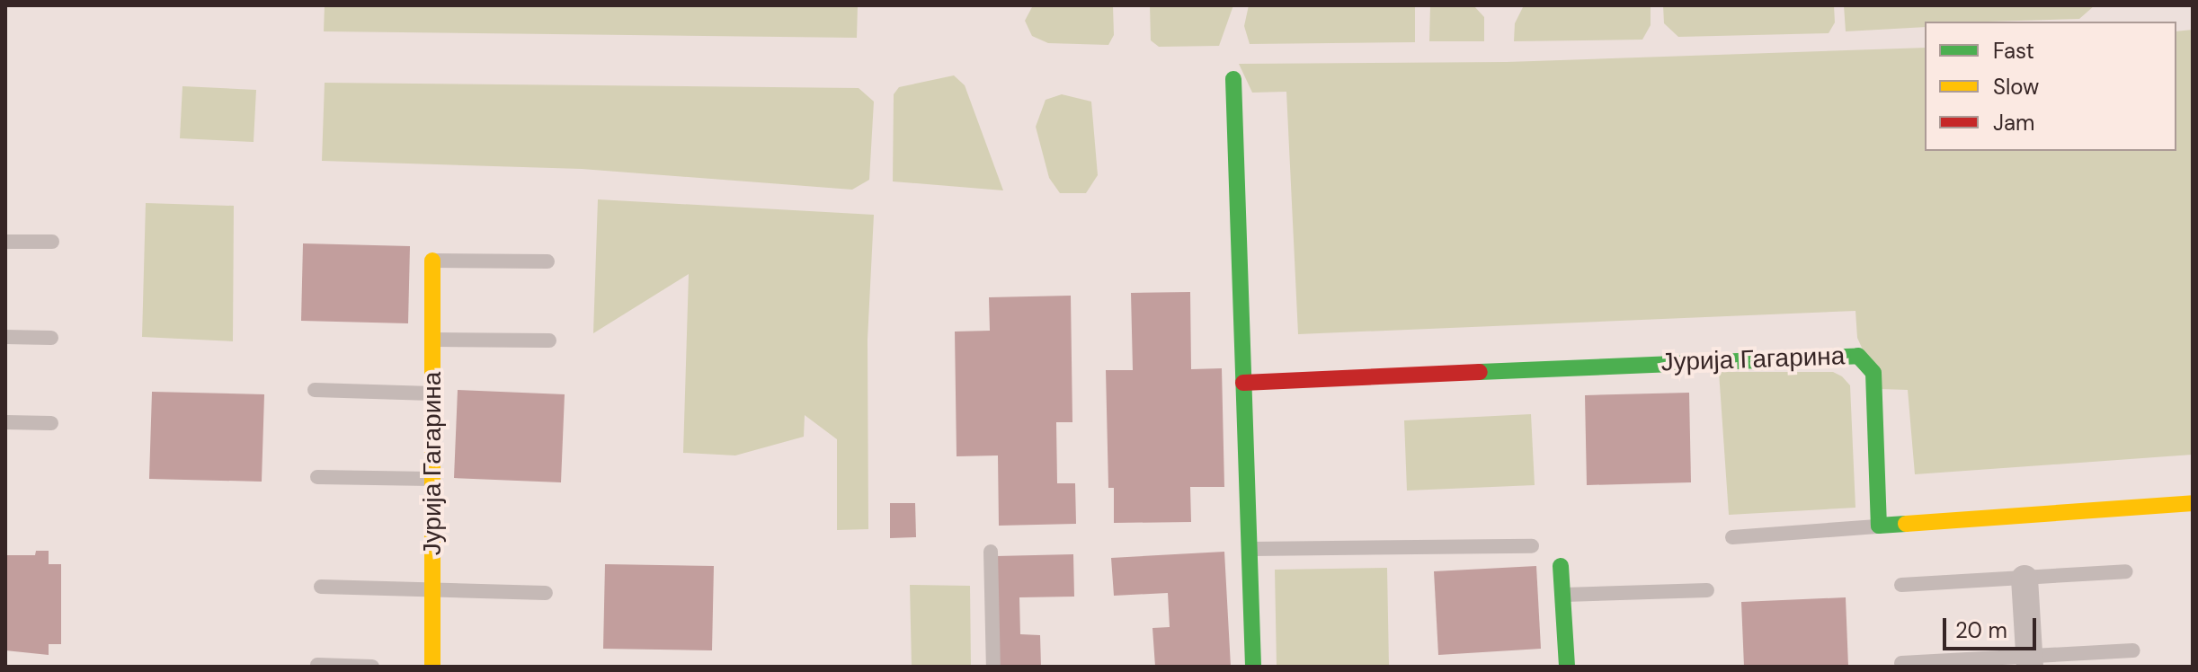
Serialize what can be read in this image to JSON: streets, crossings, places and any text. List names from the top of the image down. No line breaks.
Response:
{"streets":{"street":["Јурија Гагарина"]},"legend":["Fast","Slow","Jam"],"scale_bar":"20 m"}
